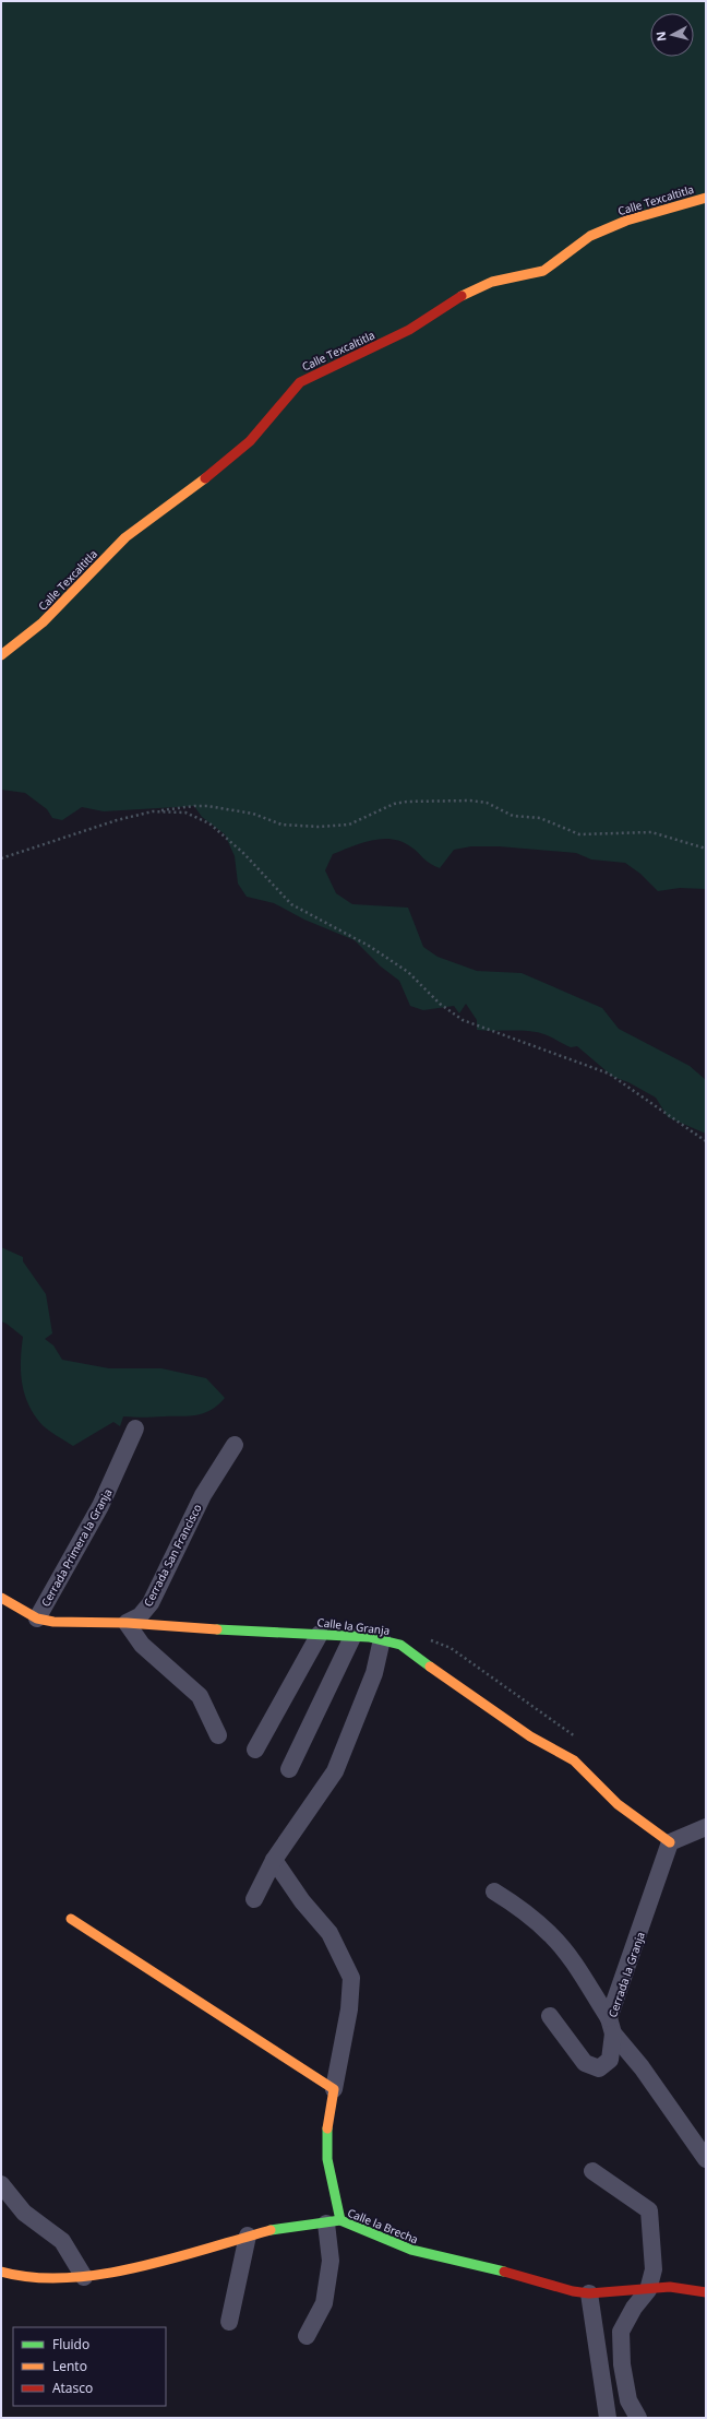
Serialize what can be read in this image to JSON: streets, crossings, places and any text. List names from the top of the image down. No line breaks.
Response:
{"streets":{"street":["Calle Texcaltitla","Cerrada Primera la Granja","Cerrada San Francisco","Calle la Granja","Cerrada la Granja","Calle la Brecha"]},"crossings":[["Cerrada Primera la Granja","Calle la Granja"],["Cerrada San Francisco","Calle la Granja"],["Calle la Granja","Cerrada la Granja"]],"legend":["Fluido","Lento","Atasco"],"north":"left"}
